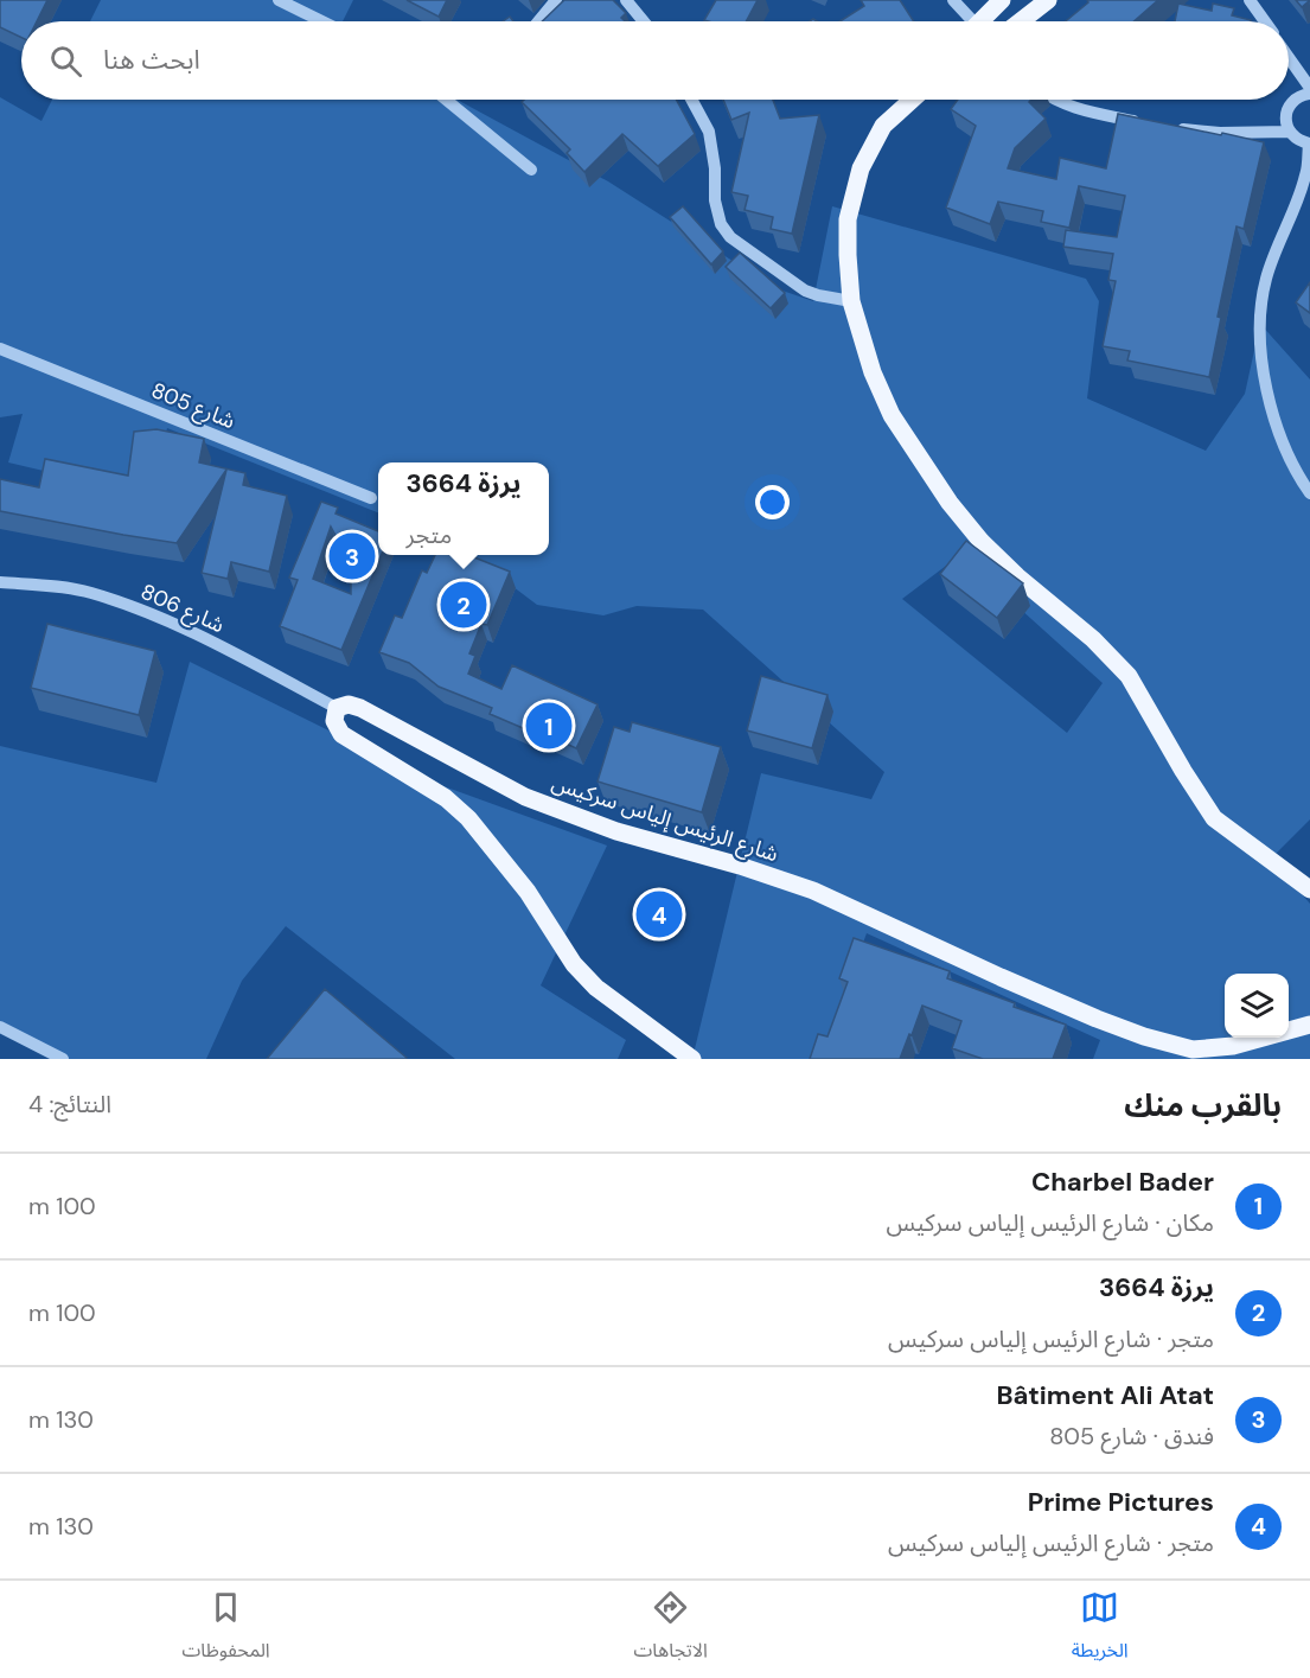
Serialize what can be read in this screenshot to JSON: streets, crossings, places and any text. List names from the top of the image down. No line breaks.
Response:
{"streets":{"main road":["شارع الرئيس إلياس سركيس"],"street":["شارع 805","شارع 806"]},"crossings":[["شارع 806","شارع الرئيس إلياس سركيس"]],"page":{"search":"ابحث هنا","popup":["يرزة 3664","متجر"],"pins":["3","2","1","4"],"heading":["بالقرب منك","النتائج: 4"],"list":[{"mark":"1","name":"Charbel Bader","note":"مكان · شارع الرئيس إلياس سركيس","value":"100 m"},{"mark":"2","name":"يرزة 3664","note":"متجر · شارع الرئيس إلياس سركيس","value":"100 m"},{"mark":"3","name":"Bâtiment Ali Atat","note":"فندق · شارع 805","value":"130 m"},{"mark":"4","name":"Prime Pictures","note":"متجر · شارع الرئيس إلياس سركيس","value":"130 m"}],"nav":["الخريطة","الاتجاهات","المحفوظات"]}}
